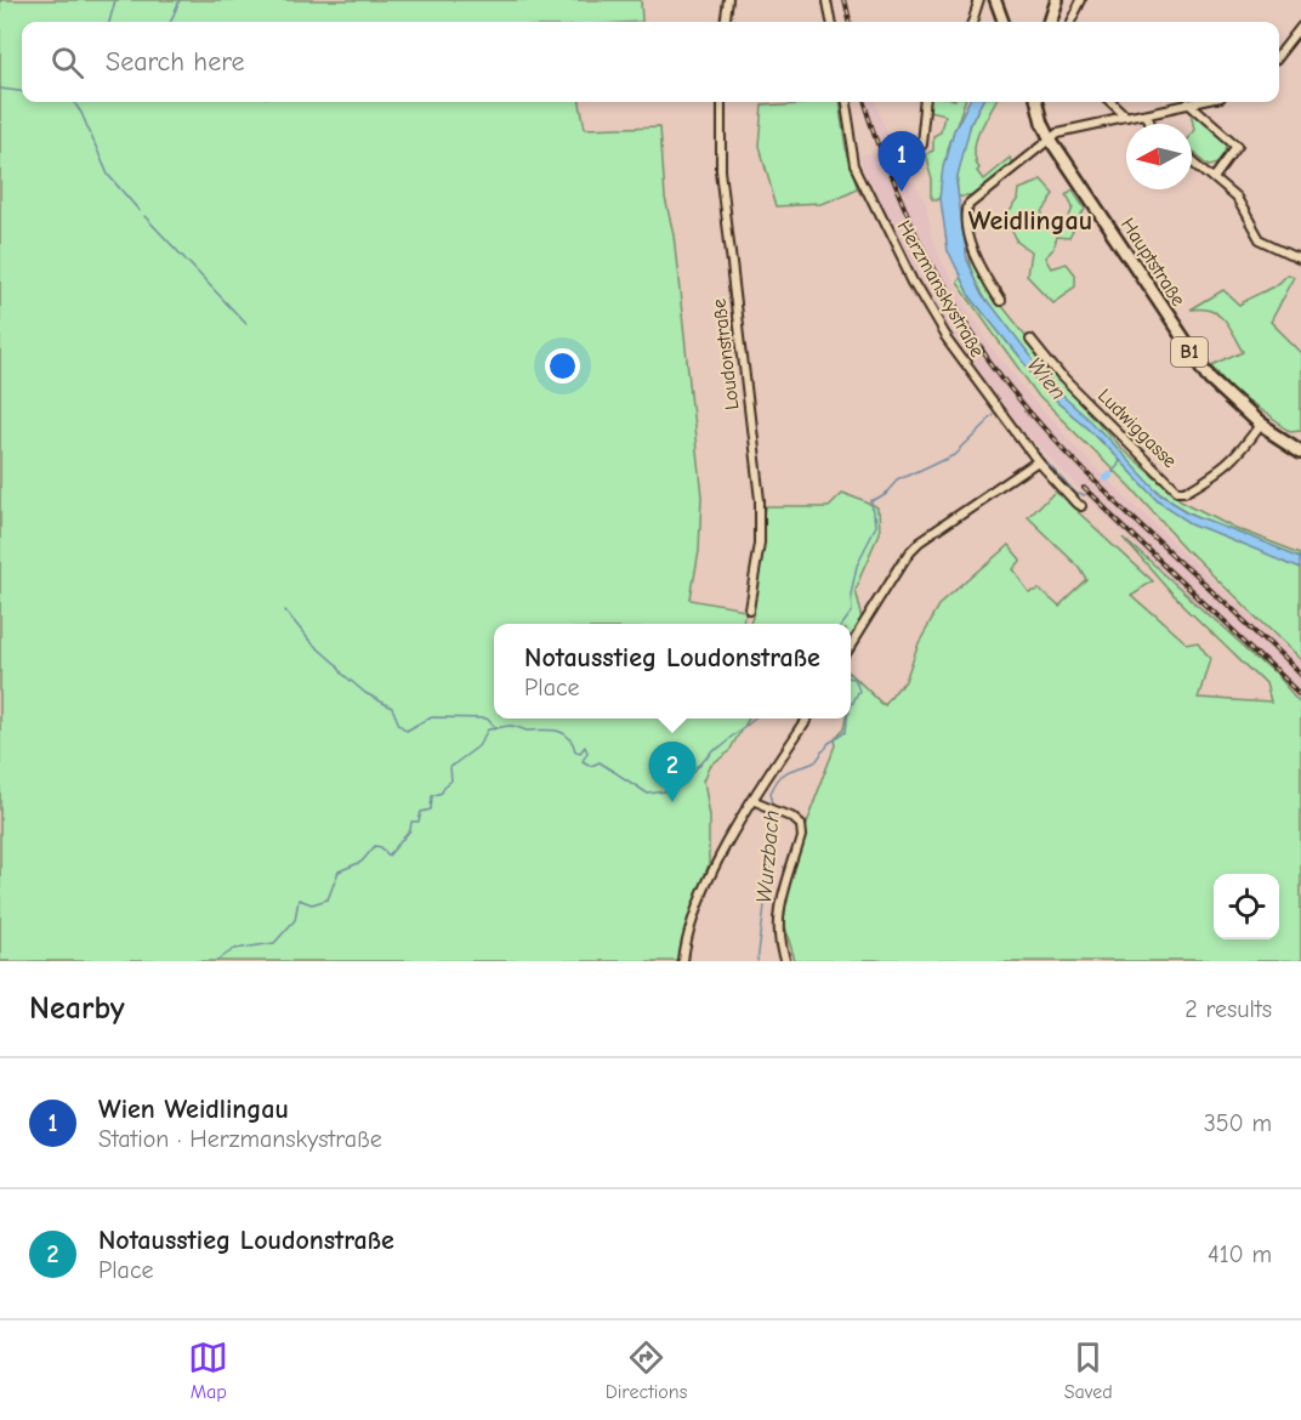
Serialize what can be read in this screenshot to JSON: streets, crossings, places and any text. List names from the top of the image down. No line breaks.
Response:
{"streets":{"main road":["Hauptstraße","B1"],"street":["Herzmanskystraße","Loudonstraße","Ludwiggasse"]},"crossings":[["Hauptstraße","B1"],["Hauptstraße","Ludwiggasse"]],"districts":["Weidlingau"],"water":["Wien","Wurzbach"],"north":"left","page":{"search":"Search here","pins":["1","2"],"popup":["Notausstieg Loudonstraße","Place"],"heading":["Nearby","2 results"],"list":[{"mark":"1","name":"Wien Weidlingau","note":"Station · Herzmanskystraße","value":"350 m"},{"mark":"2","name":"Notausstieg Loudonstraße","note":"Place","value":"410 m"}],"nav":["Map","Directions","Saved"]}}
